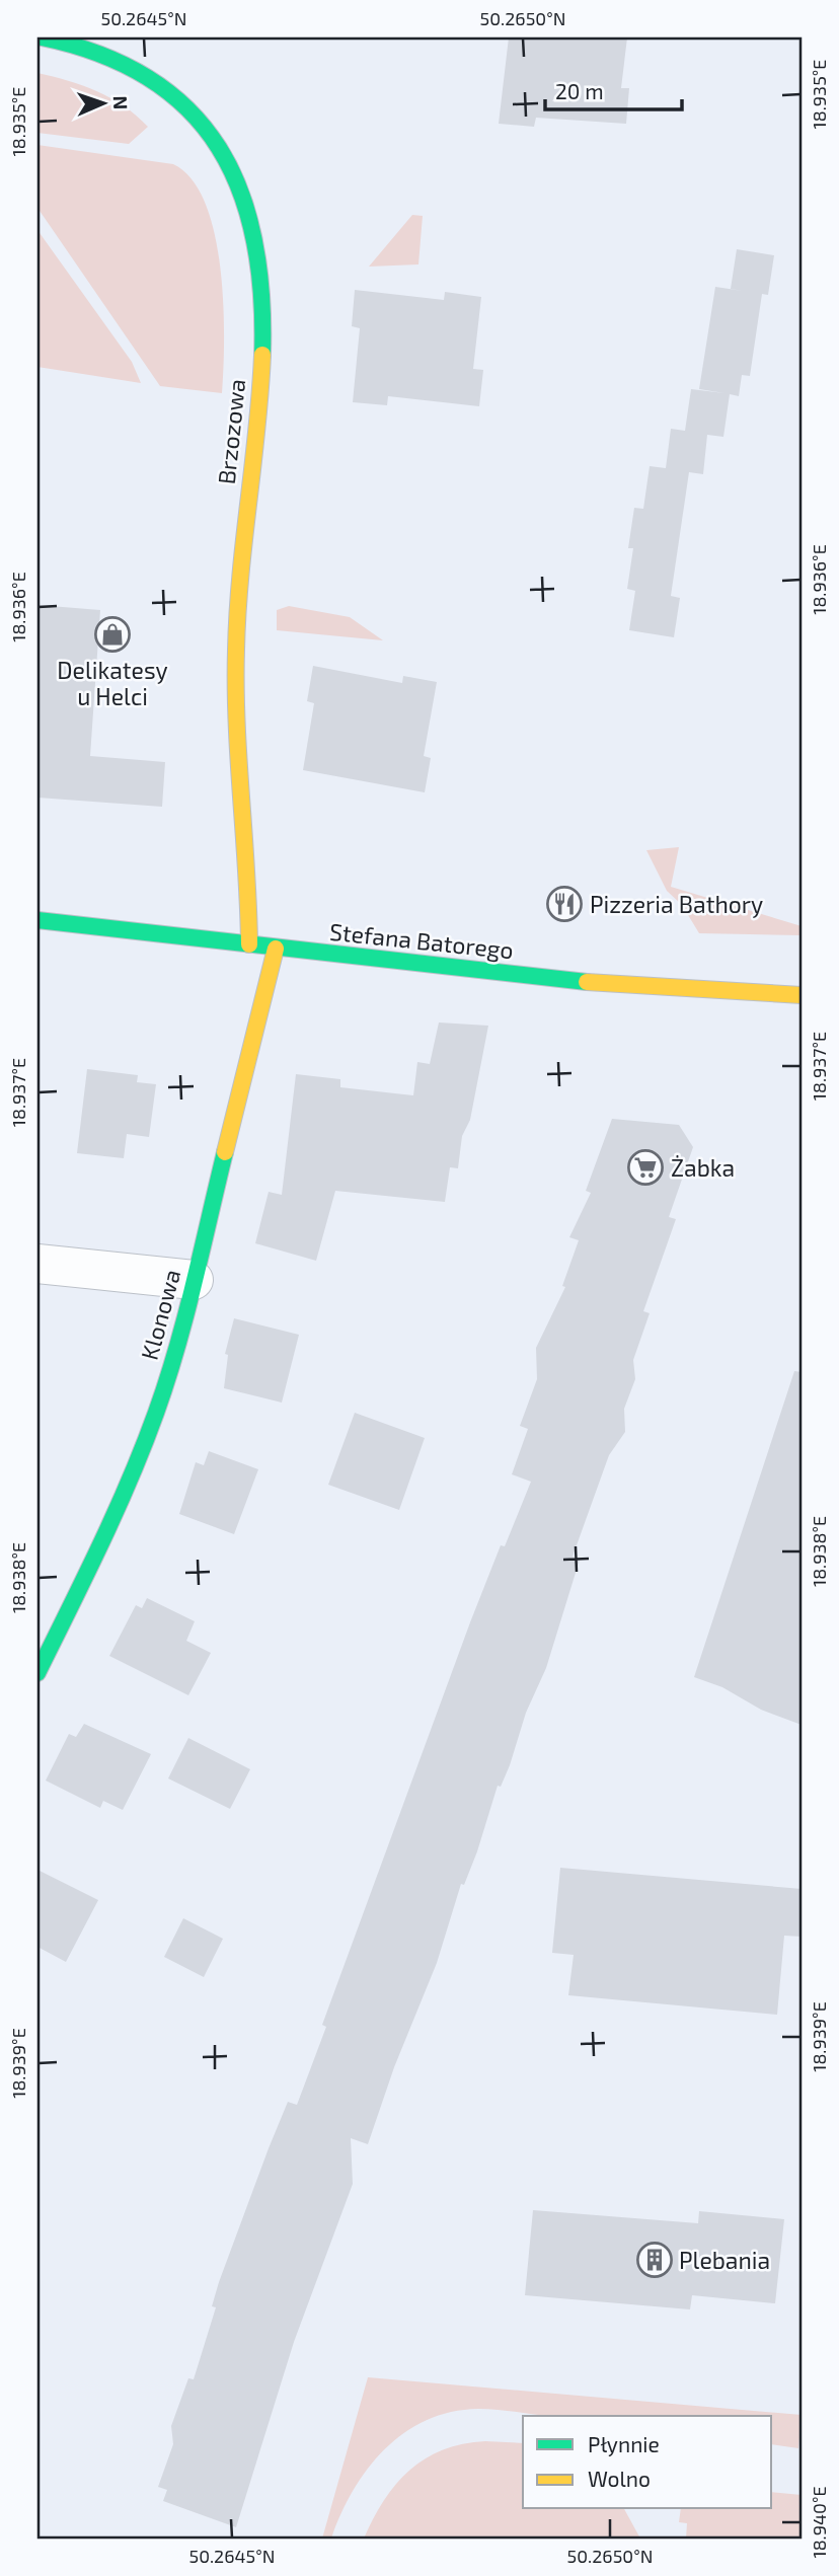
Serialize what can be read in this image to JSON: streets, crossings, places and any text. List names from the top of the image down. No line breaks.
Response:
{"streets":{"street":["Brzozowa","Stefana Batorego","Klonowa"]},"crossings":[["Brzozowa","Stefana Batorego"],["Stefana Batorego","Klonowa"]],"places":{"shop":["Delikatesy u Helci"],"restaurant":["Pizzeria Bathory"],"supermarket":["Żabka"],"building":["Plebania"]},"legend":["Płynnie","Wolno"],"scale_bar":"20 m","north":"right","coordinates":["50.2645°N","50.2650°N","18.935°E","18.936°E","18.937°E","18.938°E","18.939°E","18.940°E"]}
